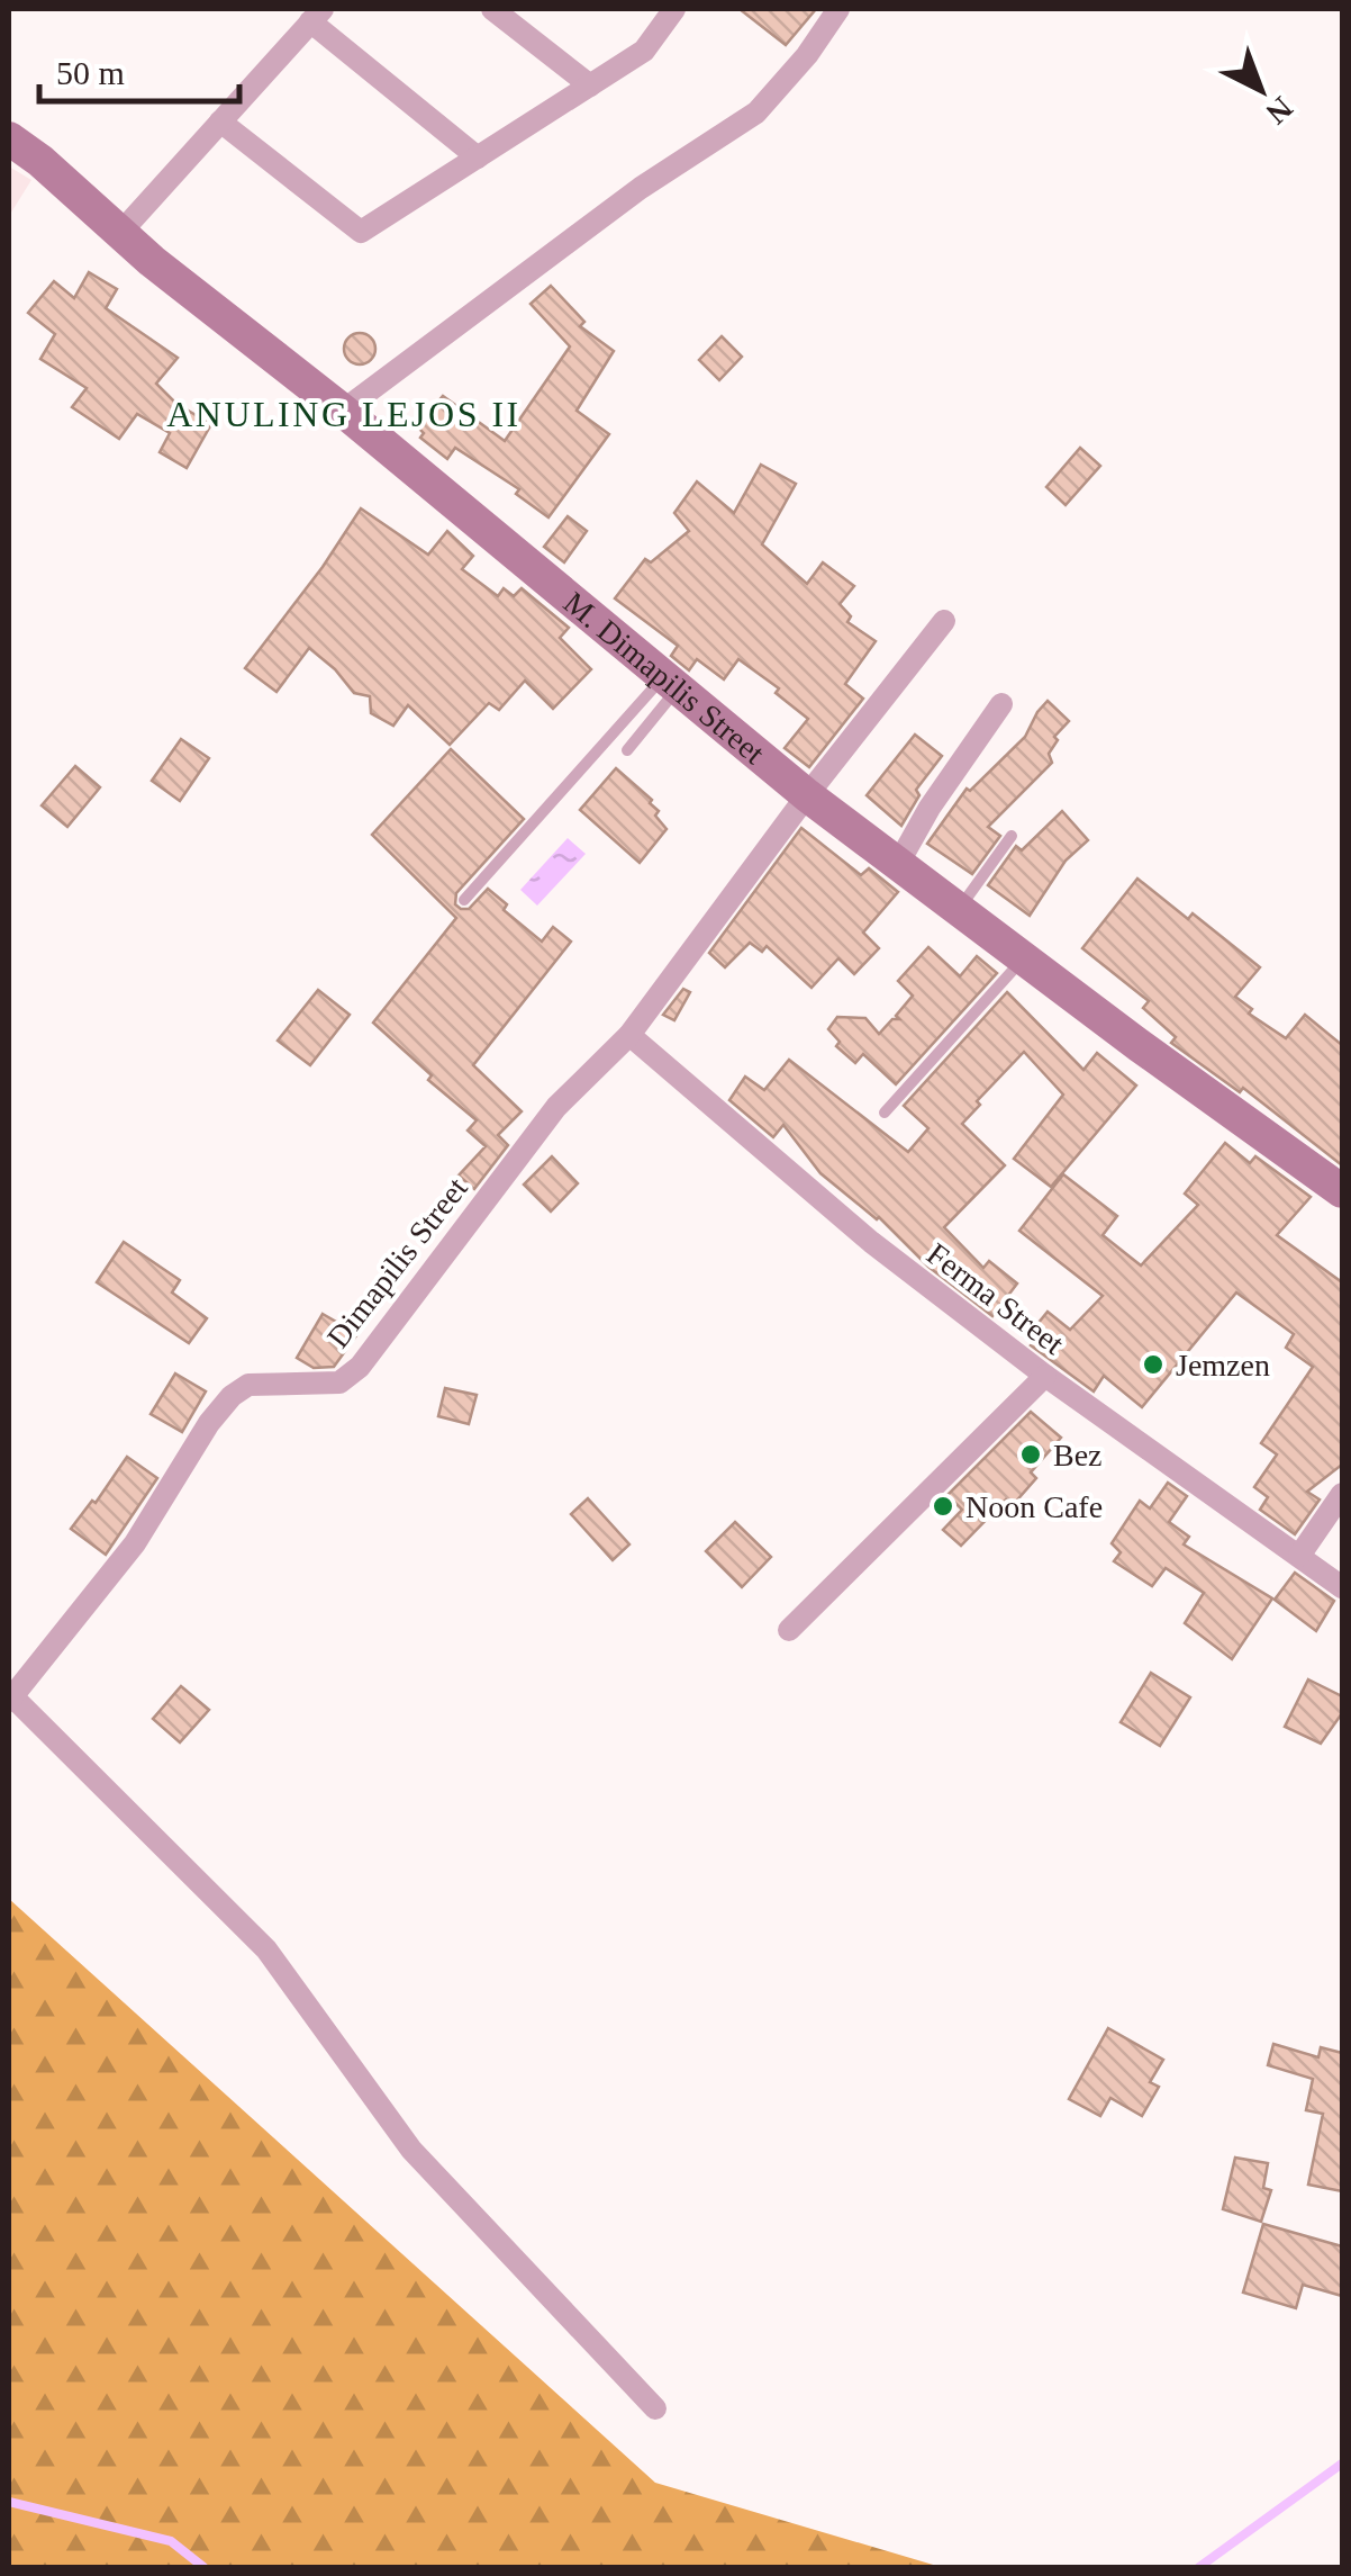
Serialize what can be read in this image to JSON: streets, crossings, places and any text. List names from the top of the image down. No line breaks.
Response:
{"streets":{"main road":["M. Dimapilis Street"],"street":["Dimapilis Street","Ferma Street"]},"crossings":[["M. Dimapilis Street","Dimapilis Street"],["Dimapilis Street","Ferma Street"]],"districts":["ANULING LEJOS II"],"places":["Jemzen","Bez","Noon Cafe"],"scale_bar":"50 m","north":"bottom right"}
